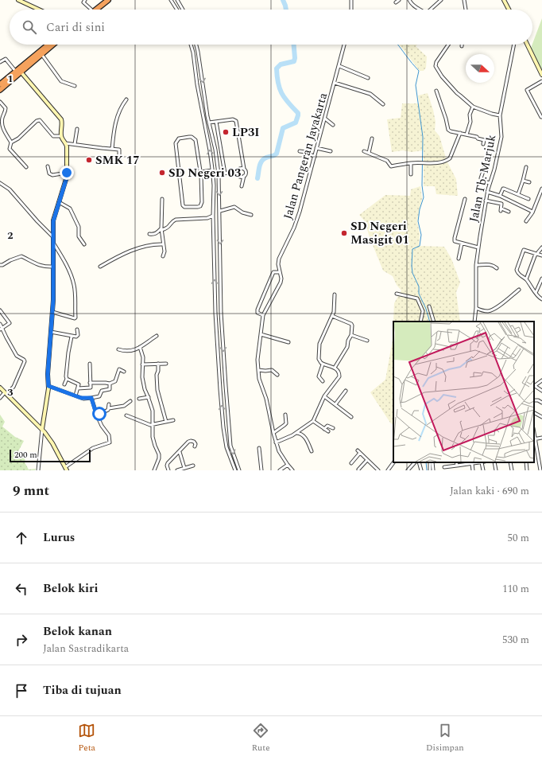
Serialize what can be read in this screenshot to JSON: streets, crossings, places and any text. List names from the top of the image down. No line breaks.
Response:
{"streets":{"street":["Jalan Pangeran Jayakarta","Jalan Tb. Marjuk"]},"places":["LP3I","SMK 17","SD Negeri 03","SD Negeri Masigit 01"],"scale_bar":"200 m","north":"right","page":{"search":"Cari di sini","scale":"200 m","heading":["9 mnt","Jalan kaki · 690 m"],"list":[["Lurus","50 m"],["Belok kiri","110 m"],["Belok kanan","Jalan Sastradikarta","530 m"],"Tiba di tujuan"],"nav":["Peta","Rute","Disimpan"]},"grid":{"rows":["1","2","3"]}}
